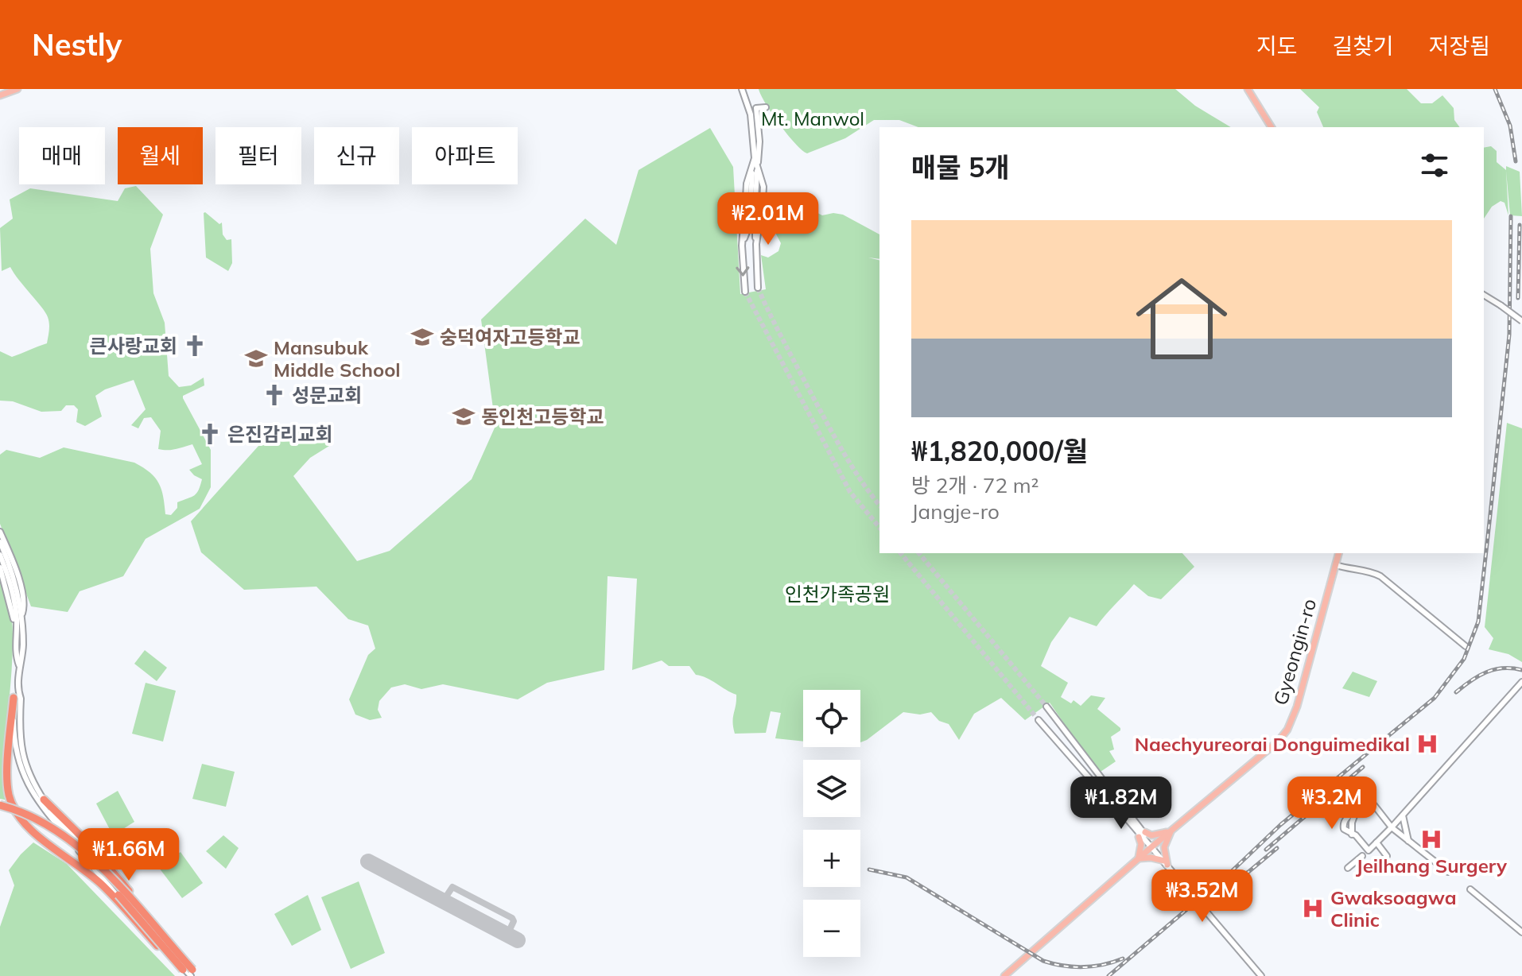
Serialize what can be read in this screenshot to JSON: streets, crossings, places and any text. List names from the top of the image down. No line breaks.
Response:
{"streets":{"main road":["Gyeongin-ro"]},"parks":["Mt. Manwol","인천가족공원"],"places":{"school or university":["숭덕여자고등학교","Mansubuk Middle School","동인천고등학교"],"church":["큰사랑교회","성문교회","은진감리교회"],"hospital":["Naechyureorai Donguimedikal","Jeilhang Surgery","Gwaksoagwa Clinic"]},"page":{"header":"Nestly","nav":["지도","길찾기","저장됨"],"chip":["매매","월세","필터","신규","아파트"],"heading":"매물 5개","price":["₩2.01M","₩1.82M","₩3.2M","₩1.66M","₩3.52M"],"list":[{"name":"₩1,820,000/월","note":"방 2개 · 72 m² · Jangje-ro"}],"map_buttons":["+","−"]}}
